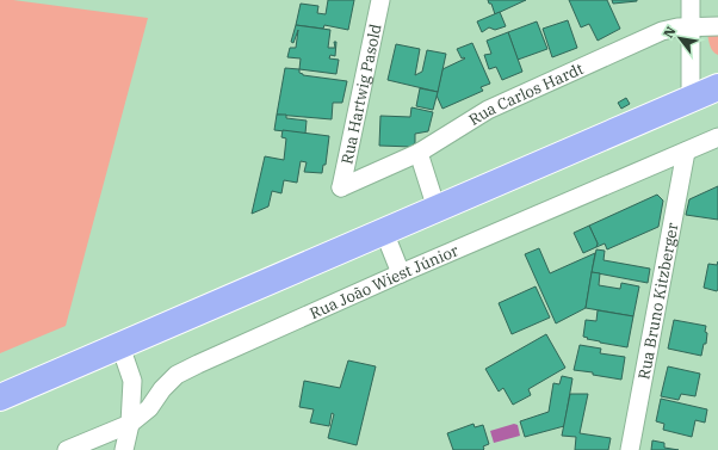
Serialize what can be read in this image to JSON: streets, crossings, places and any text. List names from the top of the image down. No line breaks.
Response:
{"streets":{"street":["Rua Hartwig Pasold","Rua Carlos Hardt","Rua João Wiest Júnior","Rua Bruno Kitzberger"]},"crossings":[["Rua Hartwig Pasold","Rua Carlos Hardt"],["Rua João Wiest Júnior","Rua Bruno Kitzberger"]],"north":"top left"}
